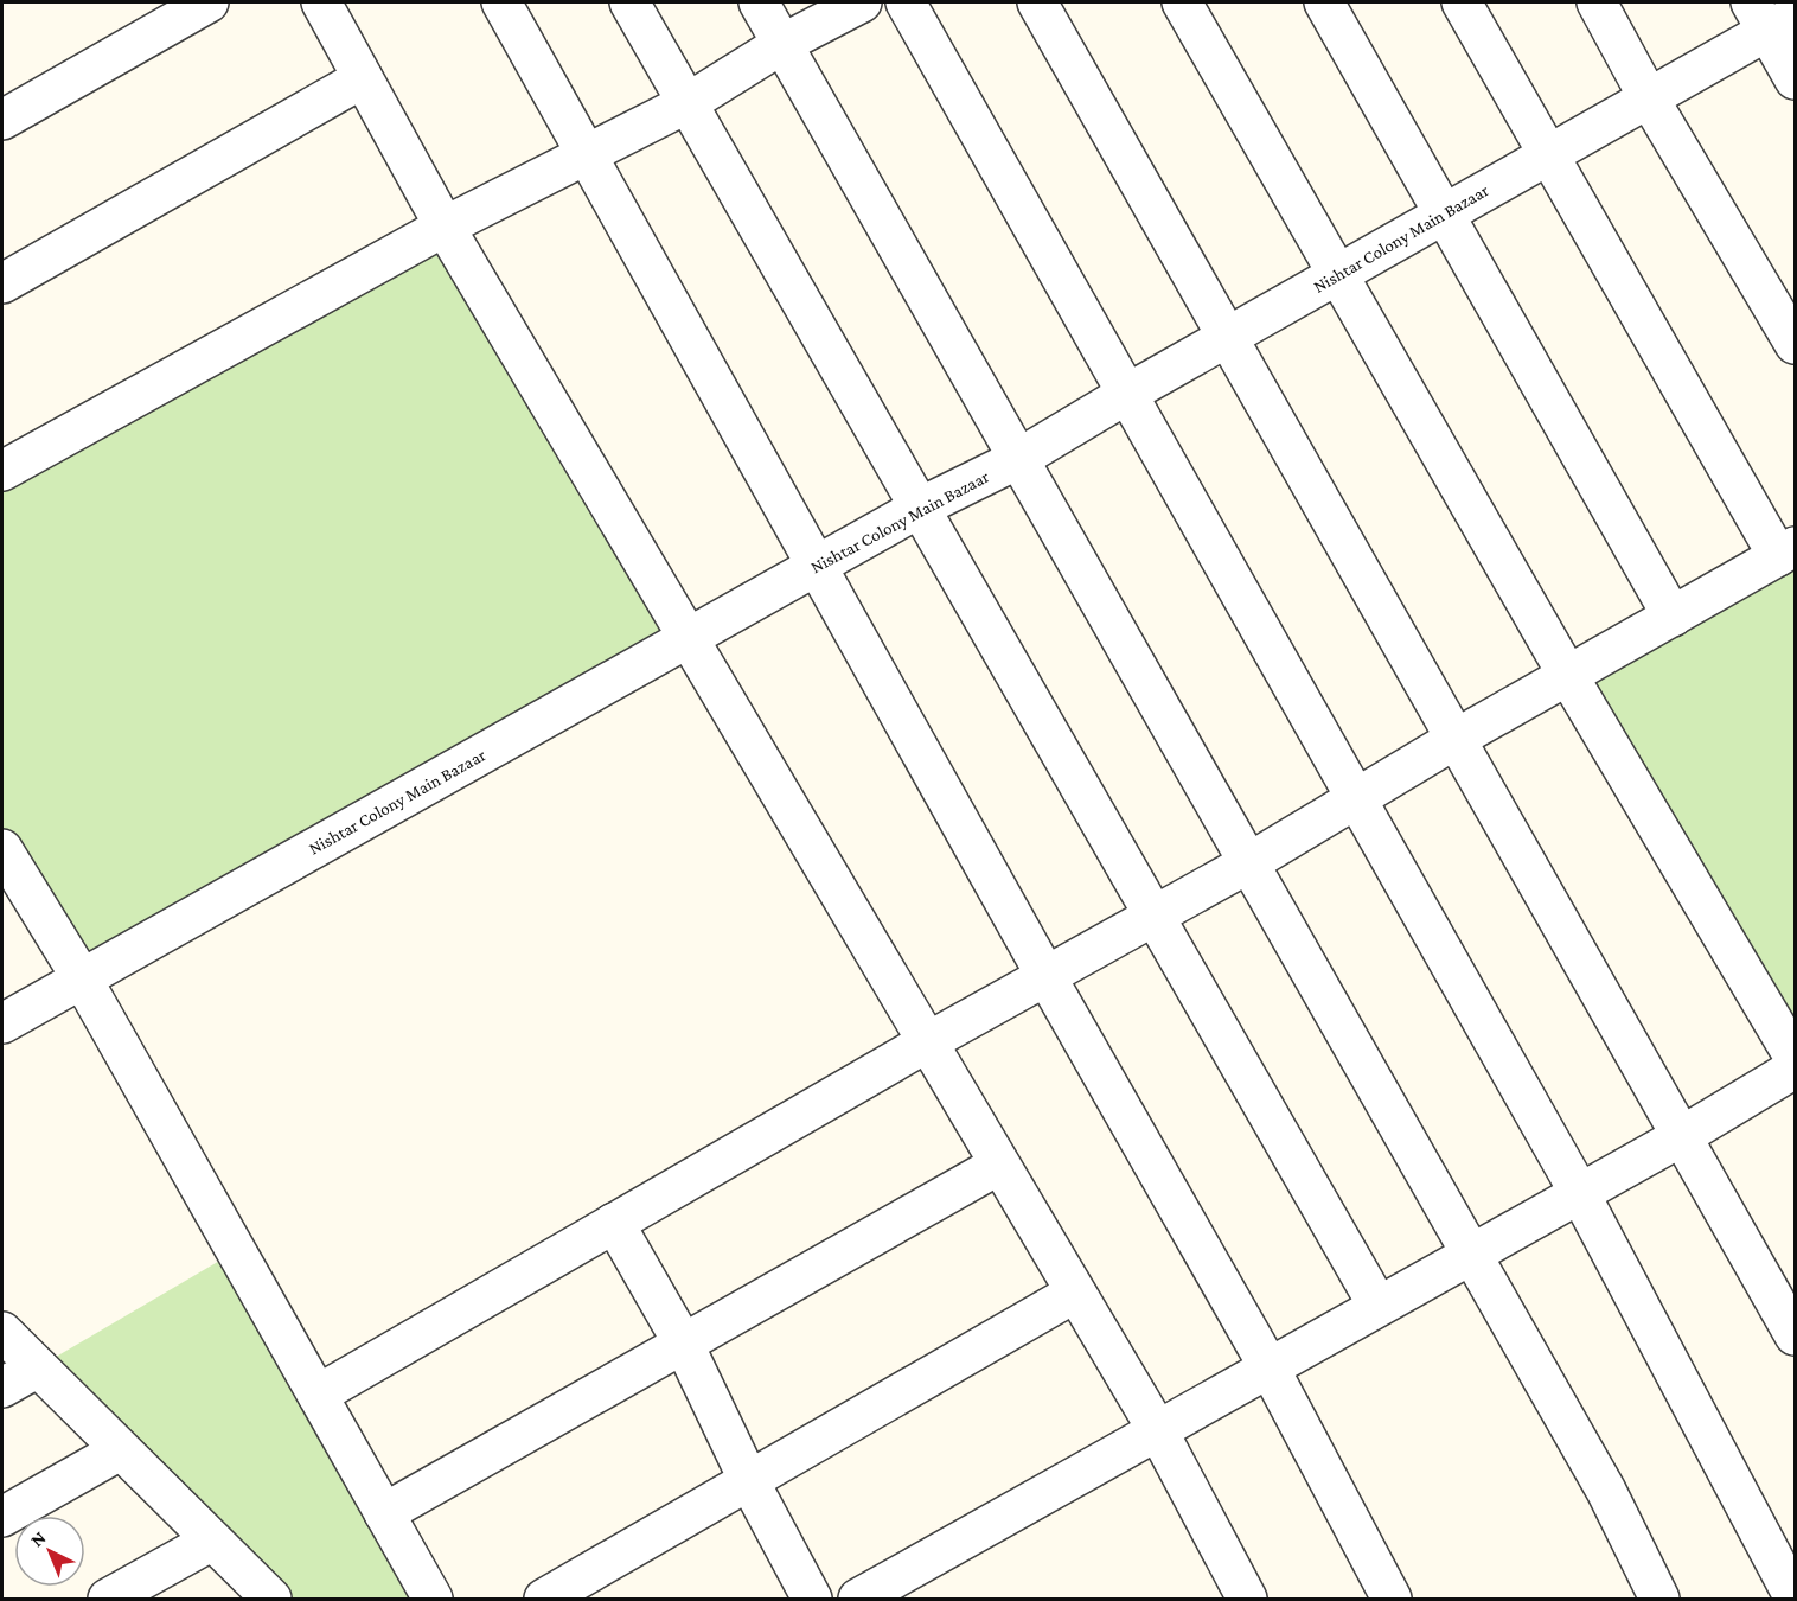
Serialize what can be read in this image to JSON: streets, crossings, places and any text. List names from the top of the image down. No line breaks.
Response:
{"streets":{"street":["Nishtar Colony Main Bazaar"]},"north":"top left"}
